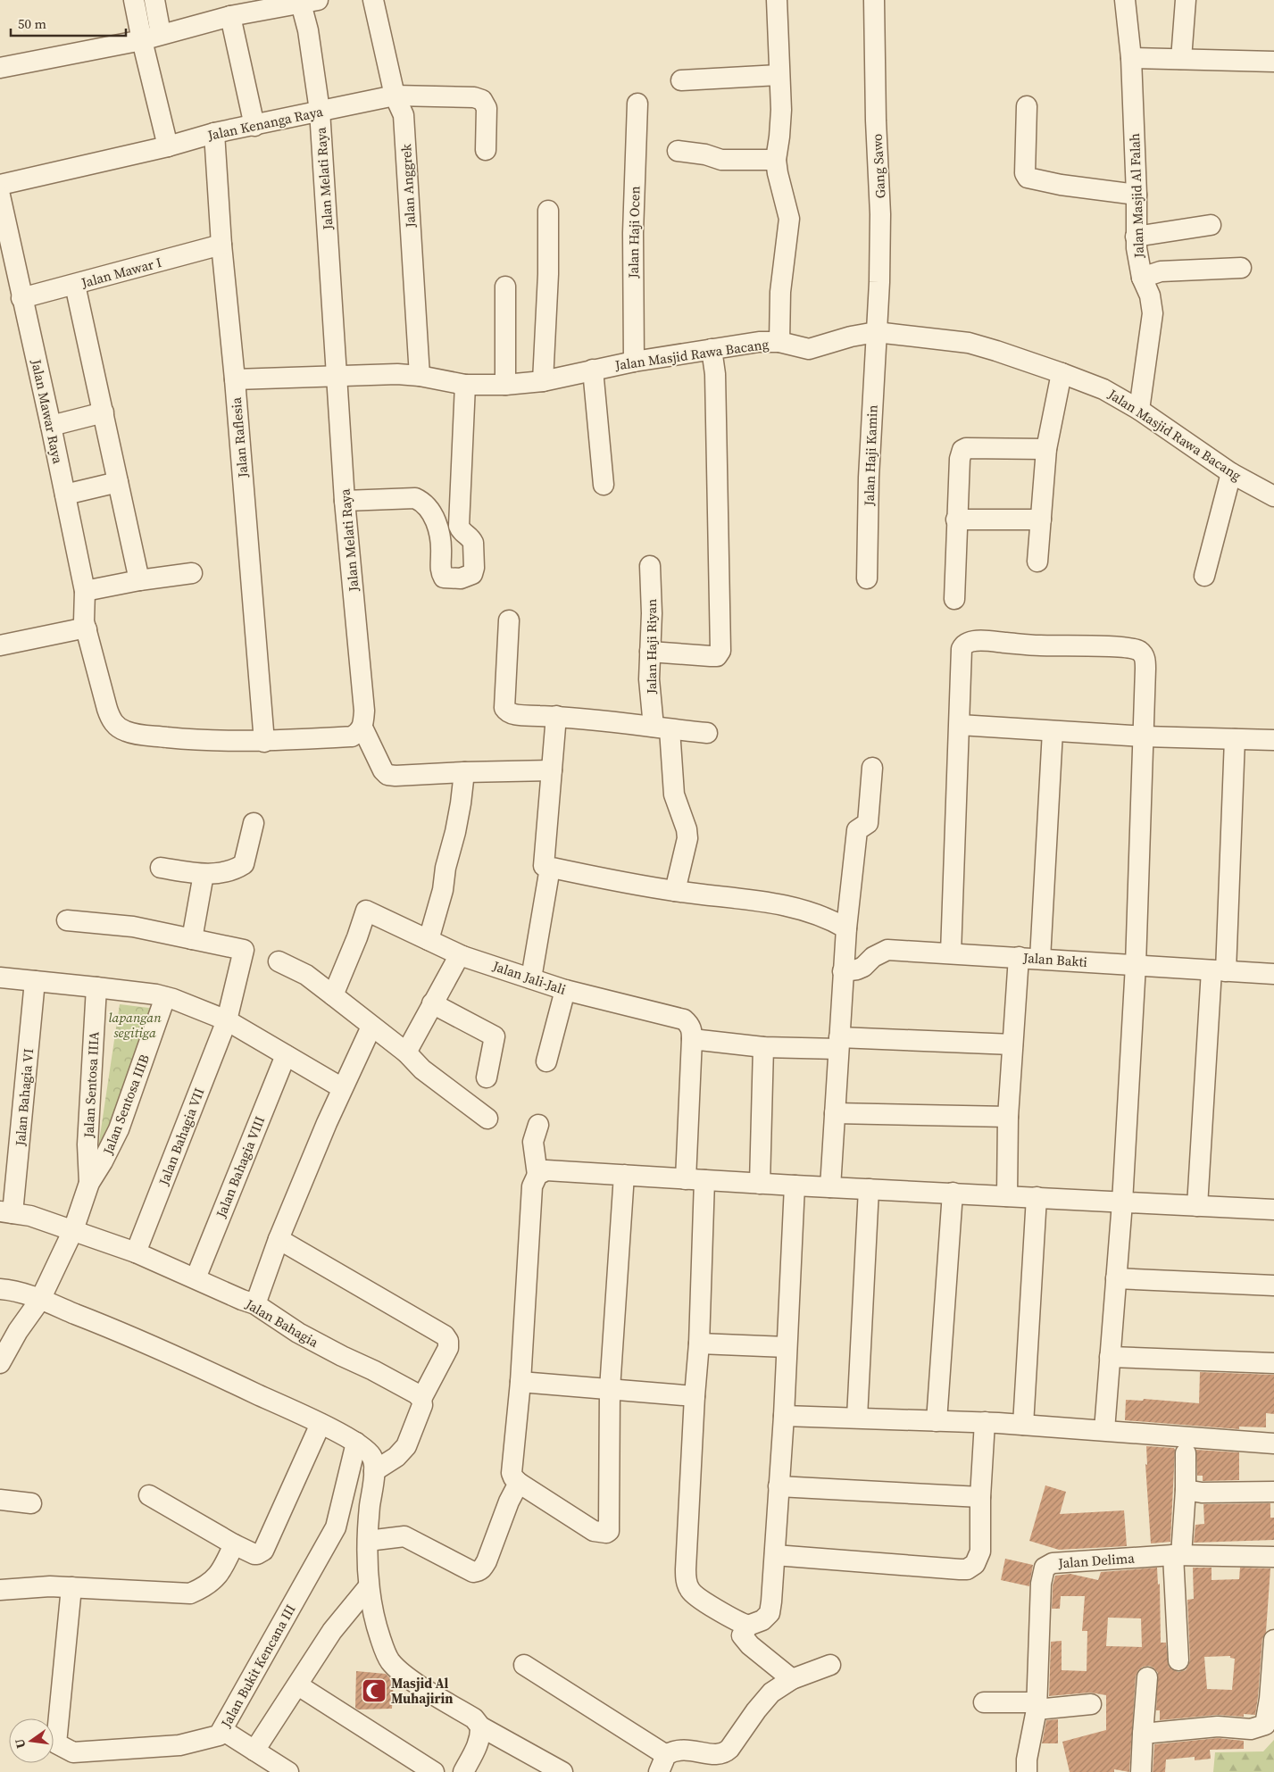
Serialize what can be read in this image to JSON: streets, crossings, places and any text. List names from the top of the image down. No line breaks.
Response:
{"streets":{"street":["Jalan Kenanga Raya","Gang Sawo","Jalan Melati Raya","Jalan Anggrek","Jalan Masjid Al Falah","Jalan Haji Ocen","Jalan Mawar I","Jalan Masjid Rawa Bacang","Jalan Mawar Raya","Jalan Raflesia","Jalan Haji Kamin","Jalan Haji Riyan","Jalan Bakti","Jalan Jali-Jali","Jalan Sentosa IIIA","Jalan Bahagia VI","Jalan Sentosa IIIB","Jalan Bahagia VII","Jalan Bahagia VIII","Jalan Bahagia","Jalan Delima","Jalan Bukit Kencana III"]},"crossings":[["Jalan Kenanga Raya","Jalan Melati Raya"],["Jalan Kenanga Raya","Jalan Anggrek"],["Jalan Kenanga Raya","Jalan Raflesia"],["Gang Sawo","Jalan Masjid Rawa Bacang"],["Gang Sawo","Jalan Haji Kamin"],["Jalan Melati Raya","Jalan Masjid Rawa Bacang"],["Jalan Anggrek","Jalan Masjid Rawa Bacang"],["Jalan Masjid Al Falah","Jalan Masjid Rawa Bacang"],["Jalan Haji Ocen","Jalan Masjid Rawa Bacang"],["Jalan Mawar I","Jalan Mawar Raya"],["Jalan Mawar I","Jalan Raflesia"],["Jalan Masjid Rawa Bacang","Jalan Raflesia"],["Jalan Masjid Rawa Bacang","Jalan Haji Kamin"],["Jalan Sentosa IIIA","Jalan Sentosa IIIB"],["Jalan Bahagia VI","Jalan Bahagia"],["Jalan Bahagia VII","Jalan Bahagia"],["Jalan Bahagia VIII","Jalan Bahagia"]],"parks":["lapangan segitiga"],"places":{"mosque":["Masjid Al Muhajirin"]},"scale_bar":"50 m","north":"left"}
